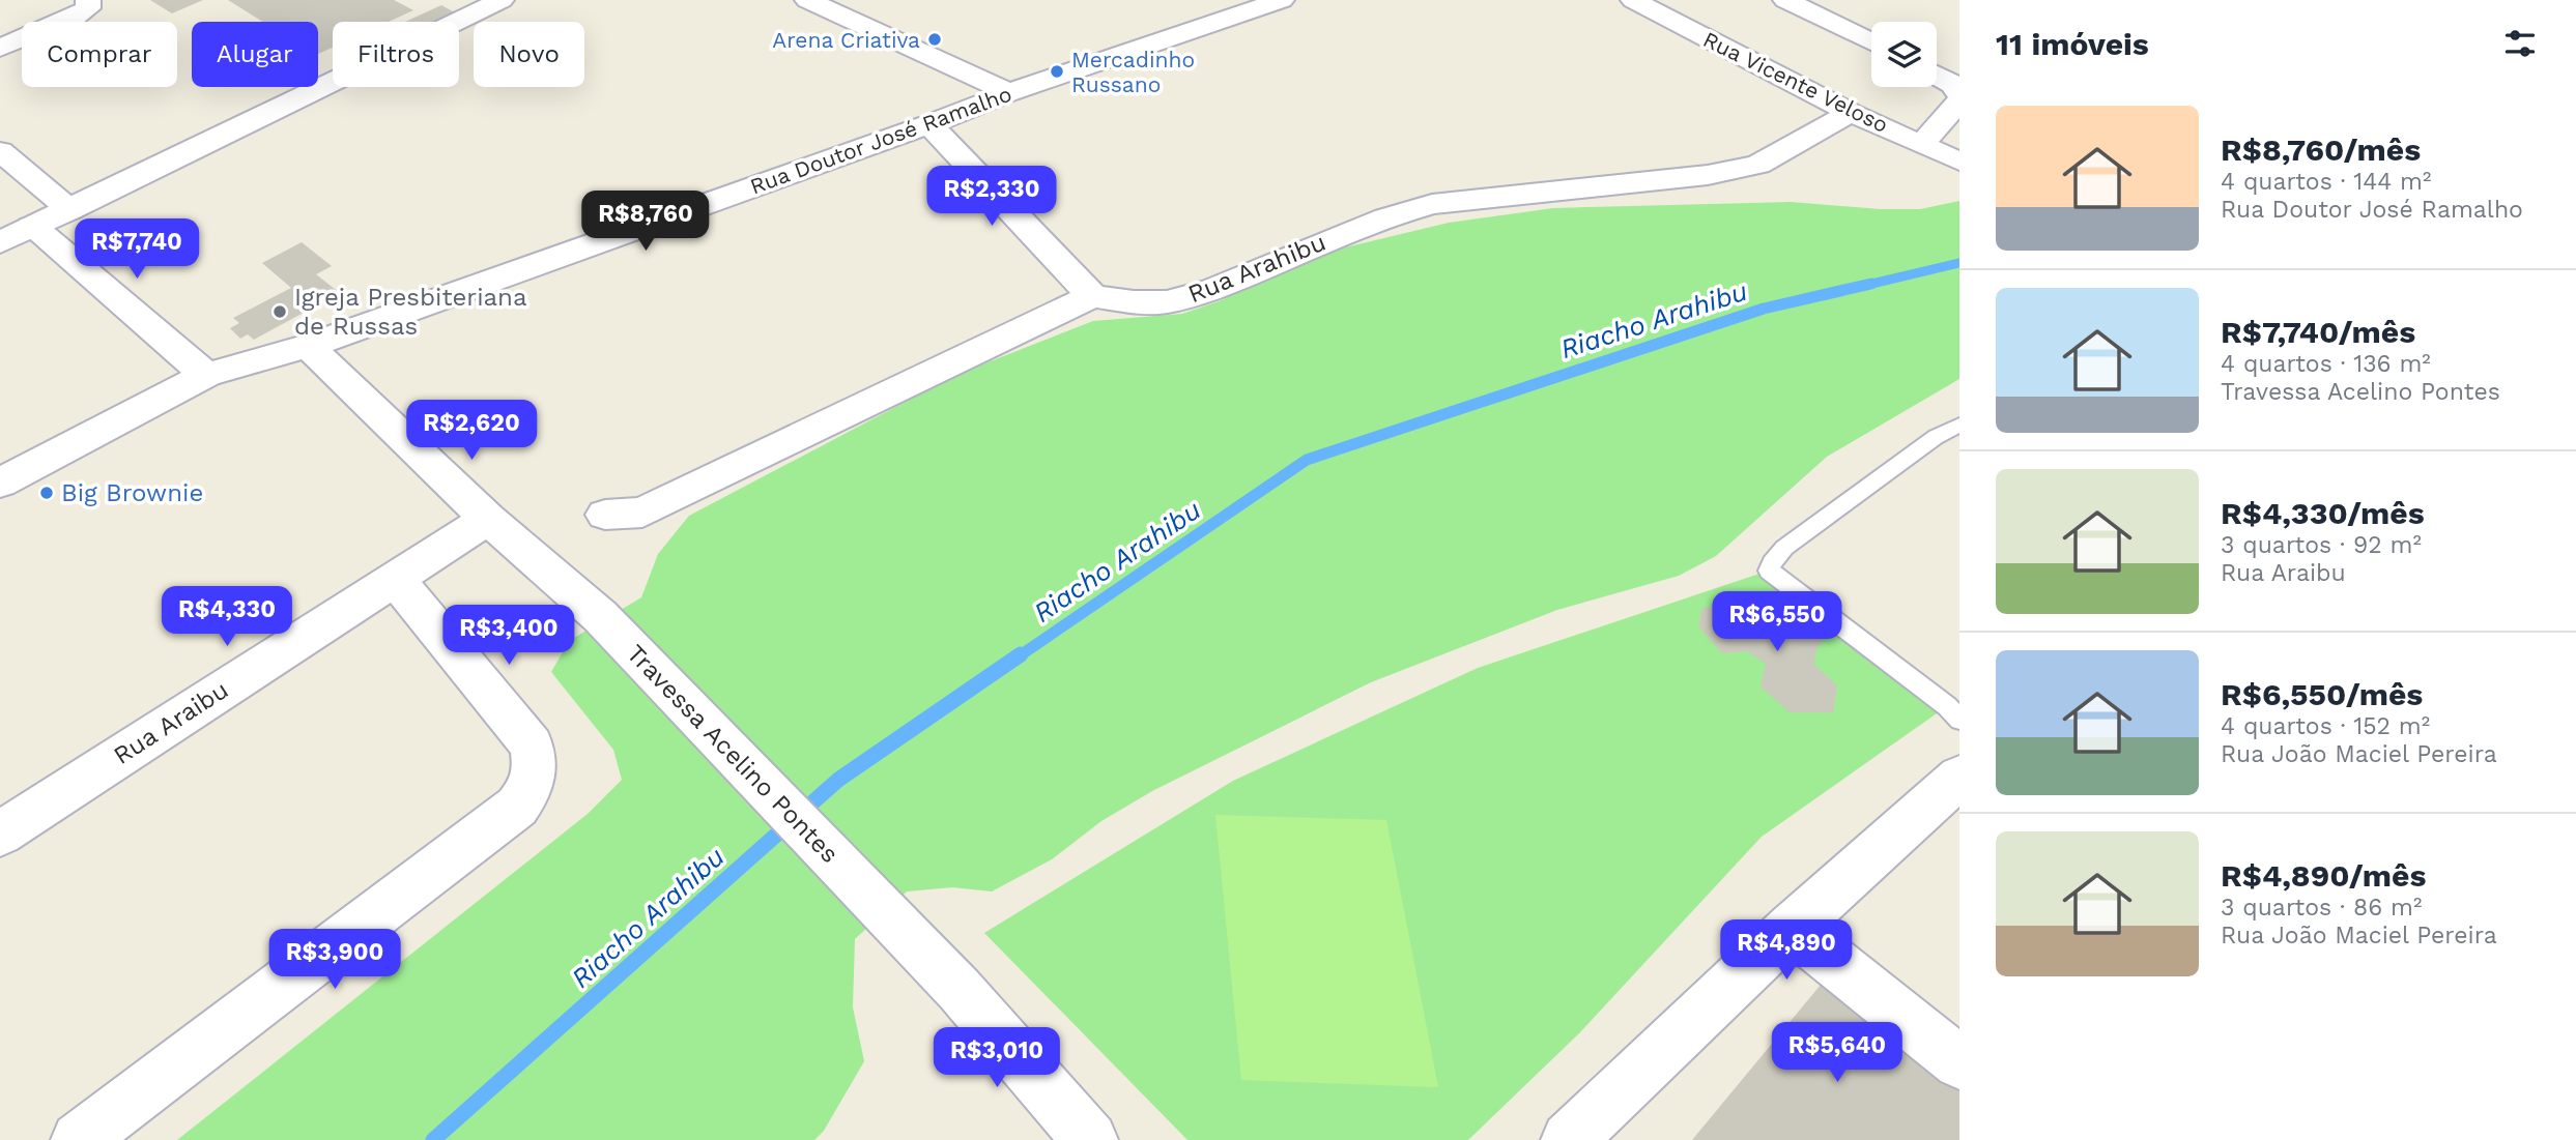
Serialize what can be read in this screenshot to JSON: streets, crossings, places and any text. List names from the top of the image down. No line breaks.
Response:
{"streets":{"street":["Rua Vicente Veloso","Rua Doutor José Ramalho","Rua Arahibu","Rua Araibu","Travessa Acelino Pontes"]},"crossings":[["Rua Vicente Veloso","Rua Arahibu"],["Rua Doutor José Ramalho","Travessa Acelino Pontes"],["Rua Araibu","Travessa Acelino Pontes"]],"water":["Riacho Arahibu"],"places":["Arena Criativa","Mercadinho Russano","Igreja Presbiteriana de Russas","Big Brownie"],"page":{"heading":"11 imóveis","chip":["Comprar","Alugar","Filtros","Novo"],"list":[{"name":"R$8,760/mês","note":"4 quartos · 144 m² · Rua Doutor José Ramalho"},{"name":"R$7,740/mês","note":"4 quartos · 136 m² · Travessa Acelino Pontes"},{"name":"R$4,330/mês","note":"3 quartos · 92 m² · Rua Araibu"},{"name":"R$6,550/mês","note":"4 quartos · 152 m² · Rua João Maciel Pereira"},{"name":"R$4,890/mês","note":"3 quartos · 86 m² · Rua João Maciel Pereira"}],"price":["R$2,330","R$8,760","R$7,740","R$2,620","R$4,330","R$6,550","R$3,400","R$4,890","R$3,900","R$5,640","R$3,010"]}}
